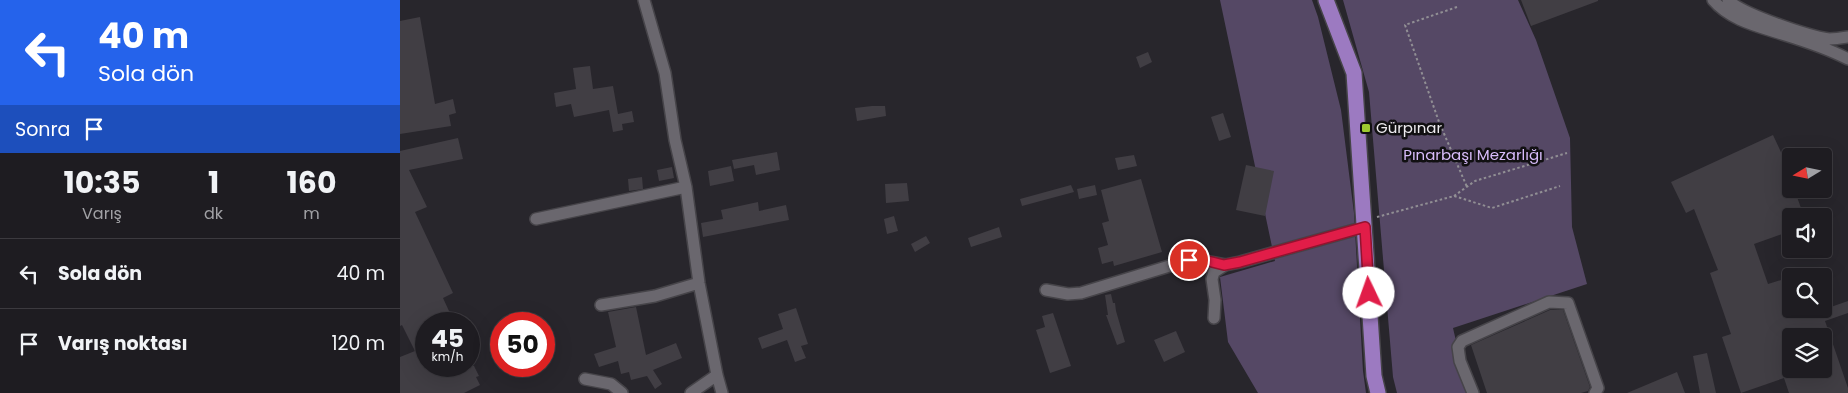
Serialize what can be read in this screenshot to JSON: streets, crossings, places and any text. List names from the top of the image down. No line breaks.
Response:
{"parks":["Pınarbaşı Mezarlığı"],"places":{"transit":["Gürpınar"]},"north":"left","page":{"turn":["40 m","Sola dön"],"then":"Sonra","eta":["10:35","Varış","1","dk","160","m"],"list":[{"name":"Sola dön","value":"40 m"},{"name":"Varış noktası","value":"120 m"}],"speed":"45 km/h","limit":"50"}}
